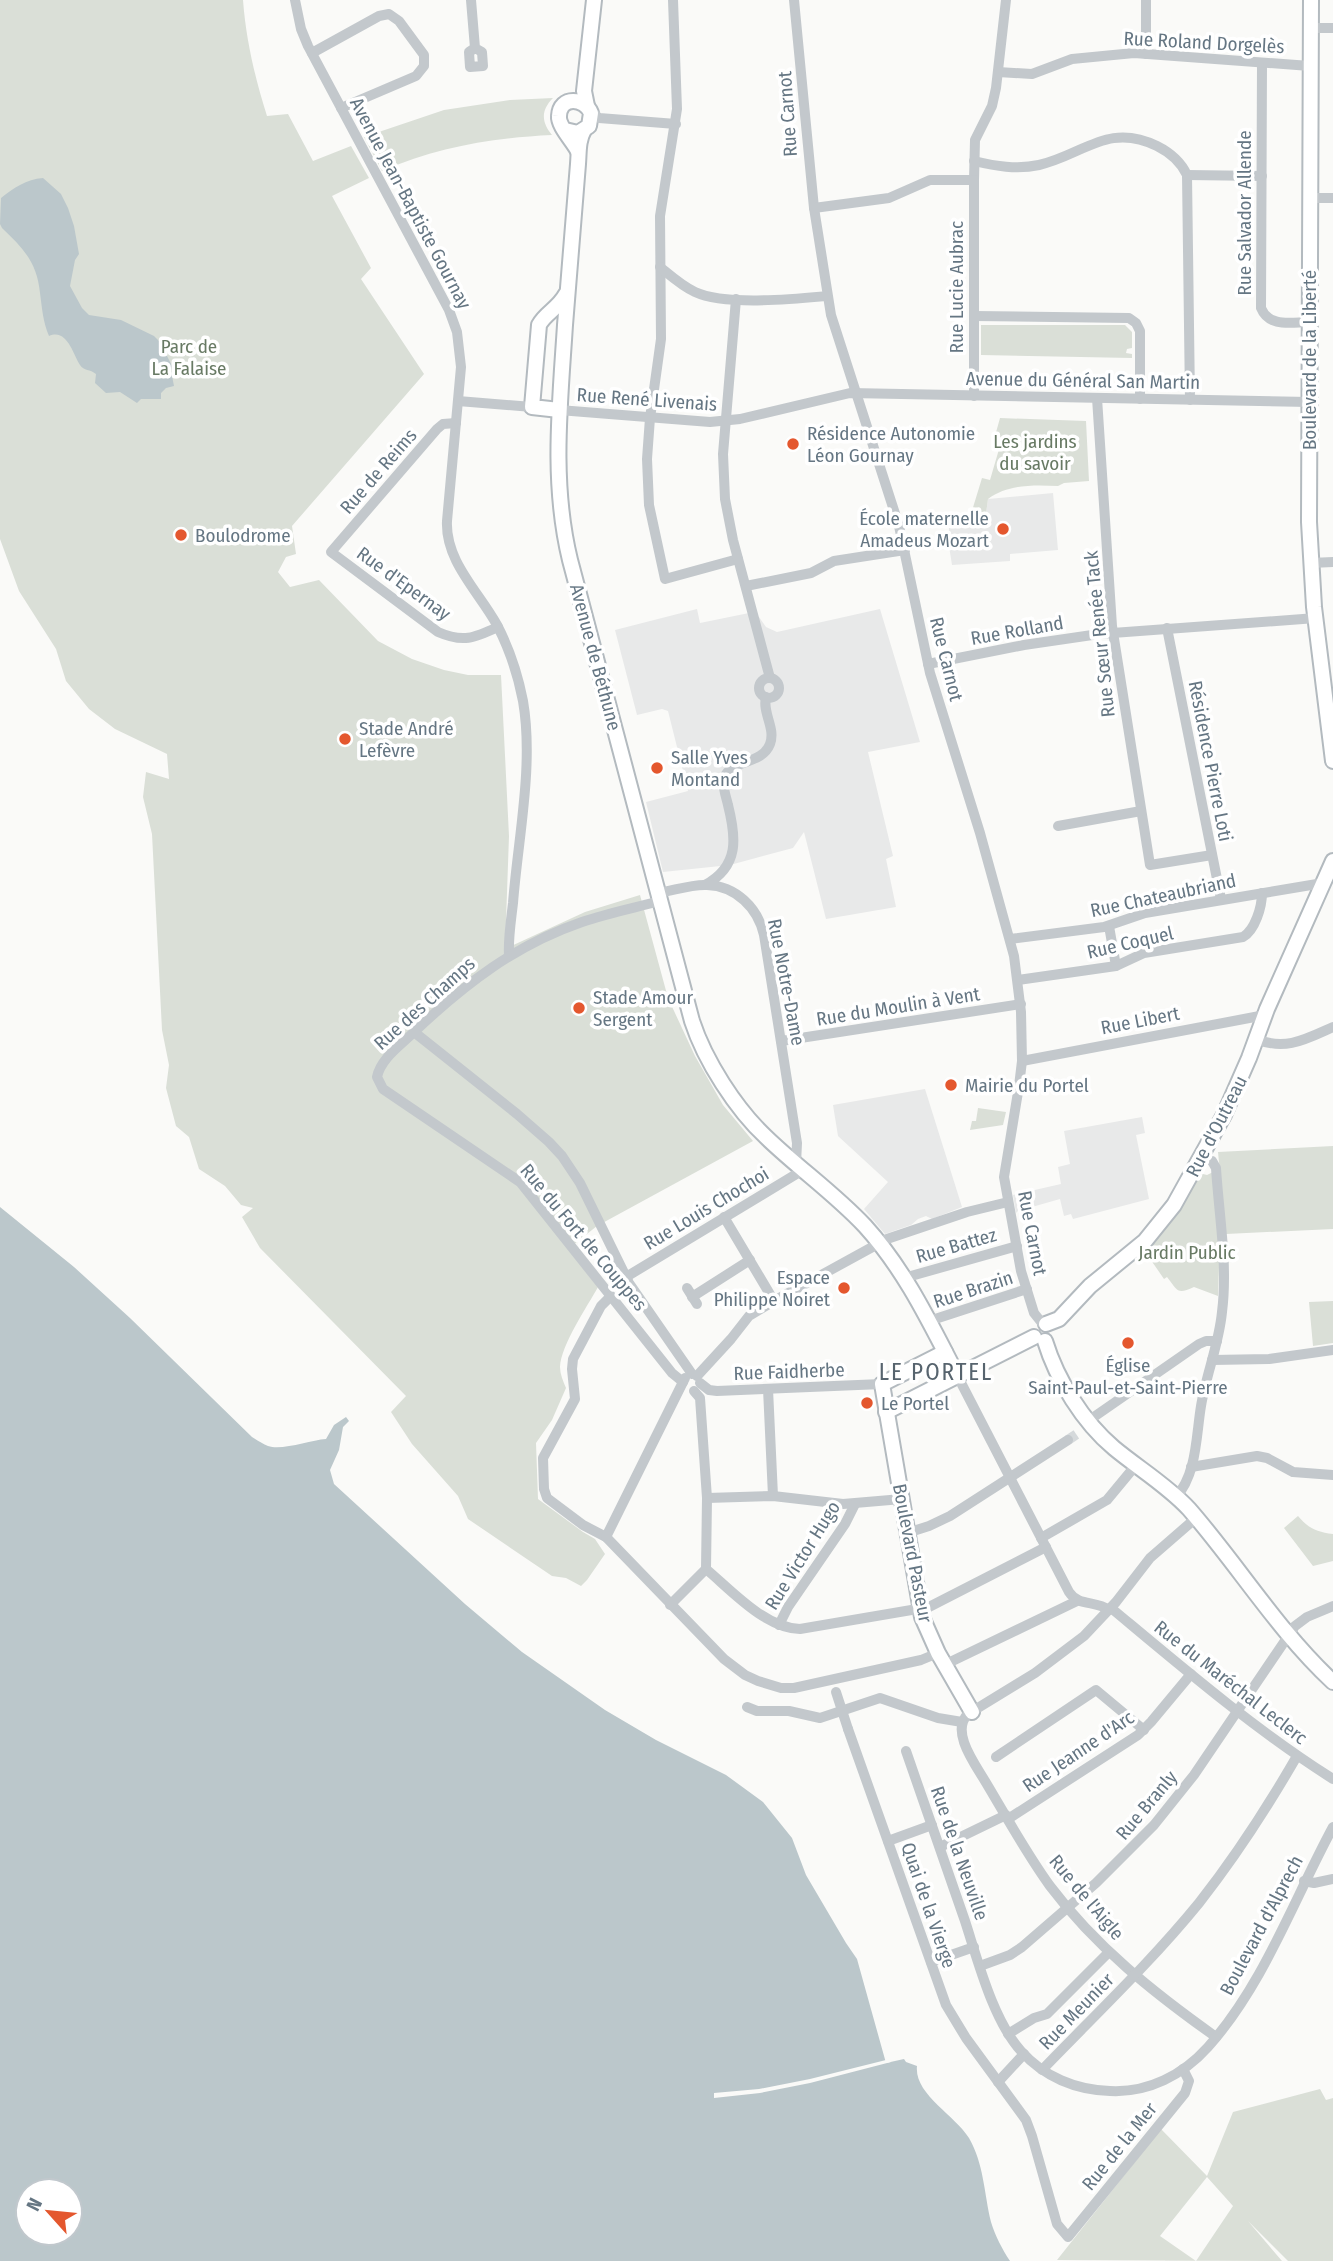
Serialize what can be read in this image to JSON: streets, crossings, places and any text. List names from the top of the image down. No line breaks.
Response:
{"streets":{"street":["Rue Roland Dorgelès","Rue Carnot","Avenue Jean-Baptiste Gournay","Rue Salvador Allende","Rue Lucie Aubrac","Boulevard de la Liberté","Avenue du Général San Martin","Rue René Livenais","Rue de Reims","Rue d'Epernay","Rue Rolland","Rue Sœur Renée Tack","Avenue de Béthune","Résidence Pierre Loti","Rue Chateaubriand","Rue Coquel","Rue Notre-Dame","Rue des Champs","Rue du Moulin à Vent","Rue Libert","Rue d'Outreau","Rue Louis Chochoi","Rue du Fort de Couppes","Rue Battez","Rue Brazin","Rue Faidherbe","Boulevard Pasteur","Rue Victor Hugo","Rue du Maréchal Leclerc","Rue Jeanne d'Arc","Rue Branly","Rue de la Neuville","Rue de l'Aigle","Quai de la Vierge","Boulevard d'Alprech","Rue Meunier","Rue de la Mer"]},"crossings":[["Rue Roland Dorgelès","Rue Salvador Allende"],["Rue Roland Dorgelès","Boulevard de la Liberté"],["Rue Carnot","Avenue du Général San Martin"],["Rue Carnot","Rue René Livenais"],["Rue Carnot","Rue Rolland"],["Rue Carnot","Rue Chateaubriand"],["Rue Carnot","Rue Coquel"],["Rue Carnot","Rue du Moulin à Vent"],["Rue Carnot","Rue Libert"],["Rue Carnot","Rue d'Outreau"],["Rue Carnot","Rue Battez"],["Rue Carnot","Rue Brazin"],["Avenue Jean-Baptiste Gournay","Rue de Reims"],["Avenue Jean-Baptiste Gournay","Rue d'Epernay"],["Avenue Jean-Baptiste Gournay","Rue des Champs"],["Rue Salvador Allende","Boulevard de la Liberté"],["Rue Lucie Aubrac","Avenue du Général San Martin"],["Boulevard de la Liberté","Avenue du Général San Martin"],["Boulevard de la Liberté","Rue Rolland"],["Avenue du Général San Martin","Rue René Livenais"],["Avenue du Général San Martin","Rue Sœur Renée Tack"],["Rue René Livenais","Avenue de Béthune"],["Rue de Reims","Rue d'Epernay"],["Rue Rolland","Rue Sœur Renée Tack"],["Rue Rolland","Résidence Pierre Loti"],["Rue Sœur Renée Tack","Résidence Pierre Loti"],["Avenue de Béthune","Rue Notre-Dame"],["Avenue de Béthune","Rue des Champs"],["Avenue de Béthune","Rue Louis Chochoi"],["Avenue de Béthune","Rue Battez"],["Avenue de Béthune","Rue Brazin"],["Résidence Pierre Loti","Rue Chateaubriand"],["Rue Chateaubriand","Rue Coquel"],["Rue Chateaubriand","Rue d'Outreau"],["Rue Notre-Dame","Rue des Champs"],["Rue Notre-Dame","Rue du Moulin à Vent"],["Rue Notre-Dame","Rue Louis Chochoi"],["Rue des Champs","Rue du Fort de Couppes"],["Rue Libert","Rue d'Outreau"],["Rue Faidherbe","Boulevard Pasteur"],["Boulevard Pasteur","Rue de l'Aigle"],["Rue du Maréchal Leclerc","Rue Jeanne d'Arc"],["Rue du Maréchal Leclerc","Rue Branly"],["Rue du Maréchal Leclerc","Rue Meunier"],["Rue Jeanne d'Arc","Rue de la Neuville"],["Rue Jeanne d'Arc","Rue de l'Aigle"],["Rue Branly","Rue de la Neuville"],["Rue Branly","Rue de l'Aigle"],["Rue de la Neuville","Boulevard d'Alprech"],["Rue de la Neuville","Rue Meunier"],["Rue de l'Aigle","Boulevard d'Alprech"],["Rue de l'Aigle","Rue Meunier"],["Quai de la Vierge","Rue de la Mer"],["Boulevard d'Alprech","Rue Meunier"],["Boulevard d'Alprech","Rue de la Mer"]],"districts":["LE PORTEL"],"parks":["Parc de La Falaise","Les jardins du savoir","Jardin Public"],"places":["Résidence Autonomie Léon Gournay","École maternelle Amadeus Mozart","Boulodrome","Stade André Lefèvre","Salle Yves Montand","Stade Amour Sergent","Mairie du Portel","Espace Philippe Noiret","Église Saint-Paul-et-Saint-Pierre","Le Portel"],"north":"top left"}
